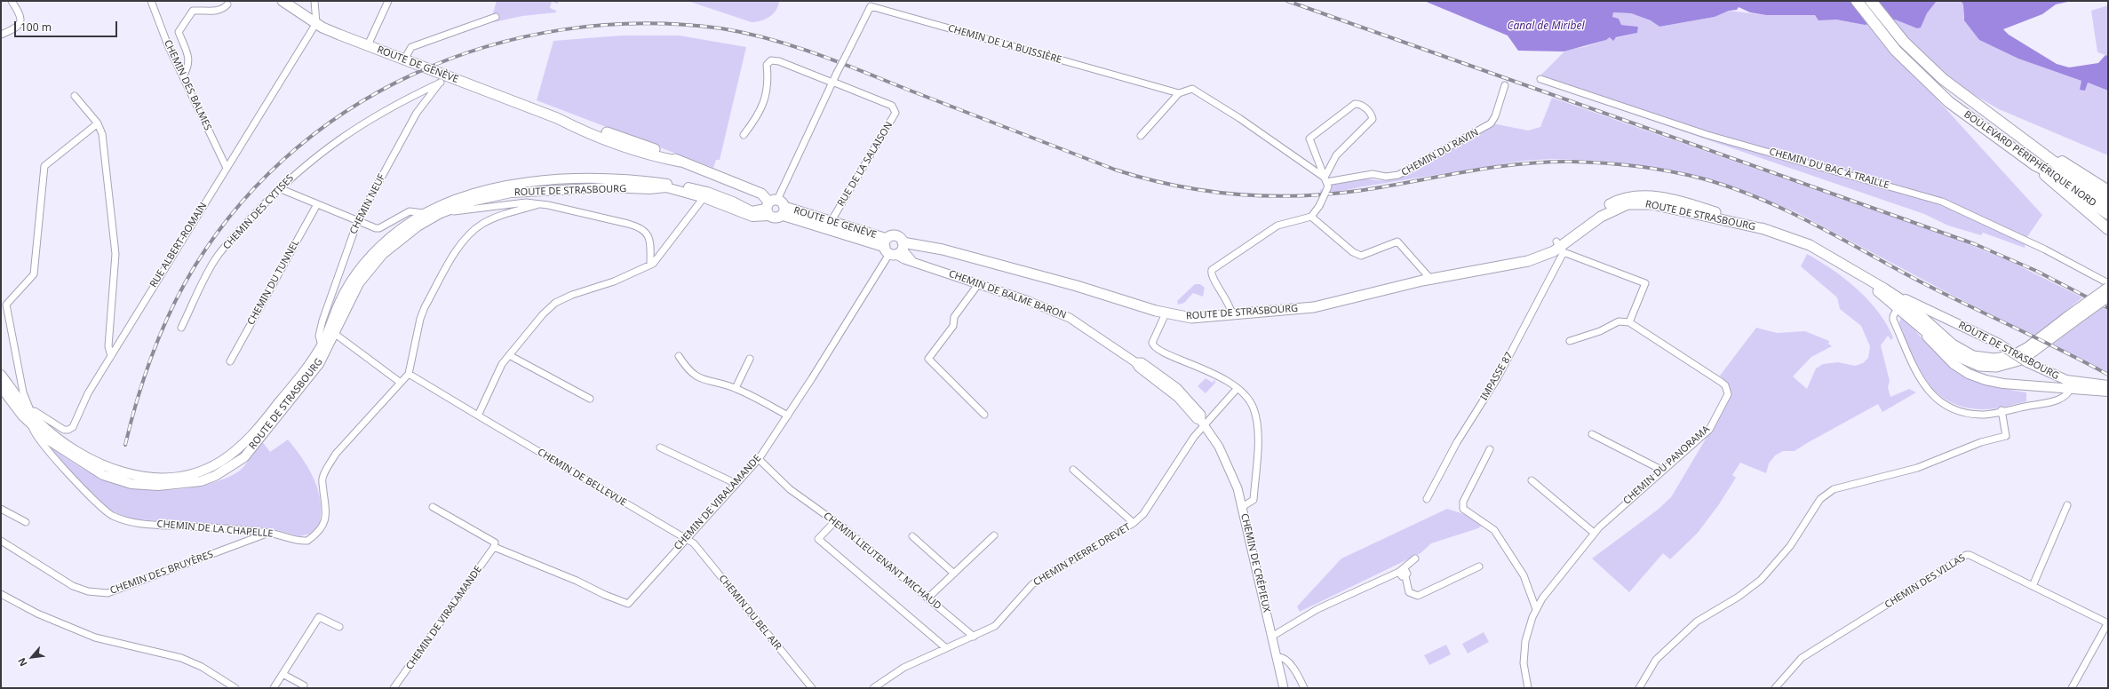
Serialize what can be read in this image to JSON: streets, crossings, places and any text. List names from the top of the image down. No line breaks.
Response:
{"streets":{"highway":["BOULEVARD PÉRIPHÉRIQUE NORD"],"main road":["ROUTE DE GENÈVE","ROUTE DE STRASBOURG"],"street":["CHEMIN DE LA BUISSIÈRE","CHEMIN DES BALMES","CHEMIN DU RAVIN","RUE DE LA SALAISON","CHEMIN DU BAC À TRAILLE","CHEMIN NEUF","CHEMIN DES CYTISES","RUE ALBERT-ROMAIN","CHEMIN DU TUNNEL","CHEMIN DE BALME BARON","IMPASSE 87","CHEMIN DU PANORAMA","CHEMIN DE BELLEVUE","CHEMIN DE VIRALAMANDE","CHEMIN DE LA CHAPELLE","CHEMIN PIERRE DREVET","CHEMIN LIEUTENANT MICHAUD","CHEMIN DE CRÉPIEUX","CHEMIN DES BRUYÈRES","CHEMIN DES VILLAS","CHEMIN DU BEL AIR"]},"crossings":[["CHEMIN DE LA BUISSIÈRE","ROUTE DE GENÈVE"],["CHEMIN DE LA BUISSIÈRE","CHEMIN DU RAVIN"],["CHEMIN DE LA BUISSIÈRE","RUE DE LA SALAISON"],["CHEMIN DE LA BUISSIÈRE","ROUTE DE STRASBOURG"],["ROUTE DE GENÈVE","RUE DE LA SALAISON"],["ROUTE DE GENÈVE","ROUTE DE STRASBOURG"],["ROUTE DE GENÈVE","CHEMIN NEUF"],["ROUTE DE GENÈVE","CHEMIN DES CYTISES"],["ROUTE DE GENÈVE","RUE ALBERT-ROMAIN"],["ROUTE DE GENÈVE","CHEMIN DE BALME BARON"],["ROUTE DE GENÈVE","CHEMIN DE VIRALAMANDE"],["CHEMIN DES BALMES","RUE ALBERT-ROMAIN"],["ROUTE DE STRASBOURG","CHEMIN NEUF"],["ROUTE DE STRASBOURG","RUE ALBERT-ROMAIN"],["ROUTE DE STRASBOURG","CHEMIN DE BALME BARON"],["ROUTE DE STRASBOURG","IMPASSE 87"],["ROUTE DE STRASBOURG","CHEMIN DE VIRALAMANDE"],["ROUTE DE STRASBOURG","CHEMIN DE LA CHAPELLE"],["ROUTE DE STRASBOURG","CHEMIN DE CRÉPIEUX"],["CHEMIN NEUF","CHEMIN DES CYTISES"],["CHEMIN DE BALME BARON","CHEMIN DE VIRALAMANDE"],["CHEMIN DE BALME BARON","CHEMIN PIERRE DREVET"],["CHEMIN DE BALME BARON","CHEMIN DE CRÉPIEUX"],["CHEMIN DE BELLEVUE","CHEMIN DE VIRALAMANDE"],["CHEMIN DE BELLEVUE","CHEMIN DU BEL AIR"],["CHEMIN DE VIRALAMANDE","CHEMIN LIEUTENANT MICHAUD"],["CHEMIN DE VIRALAMANDE","CHEMIN DU BEL AIR"],["CHEMIN DE LA CHAPELLE","CHEMIN DES BRUYÈRES"],["CHEMIN PIERRE DREVET","CHEMIN LIEUTENANT MICHAUD"],["CHEMIN PIERRE DREVET","CHEMIN DE CRÉPIEUX"]],"water":["Canal de Miribel"],"scale_bar":"100 m","north":"bottom left"}
